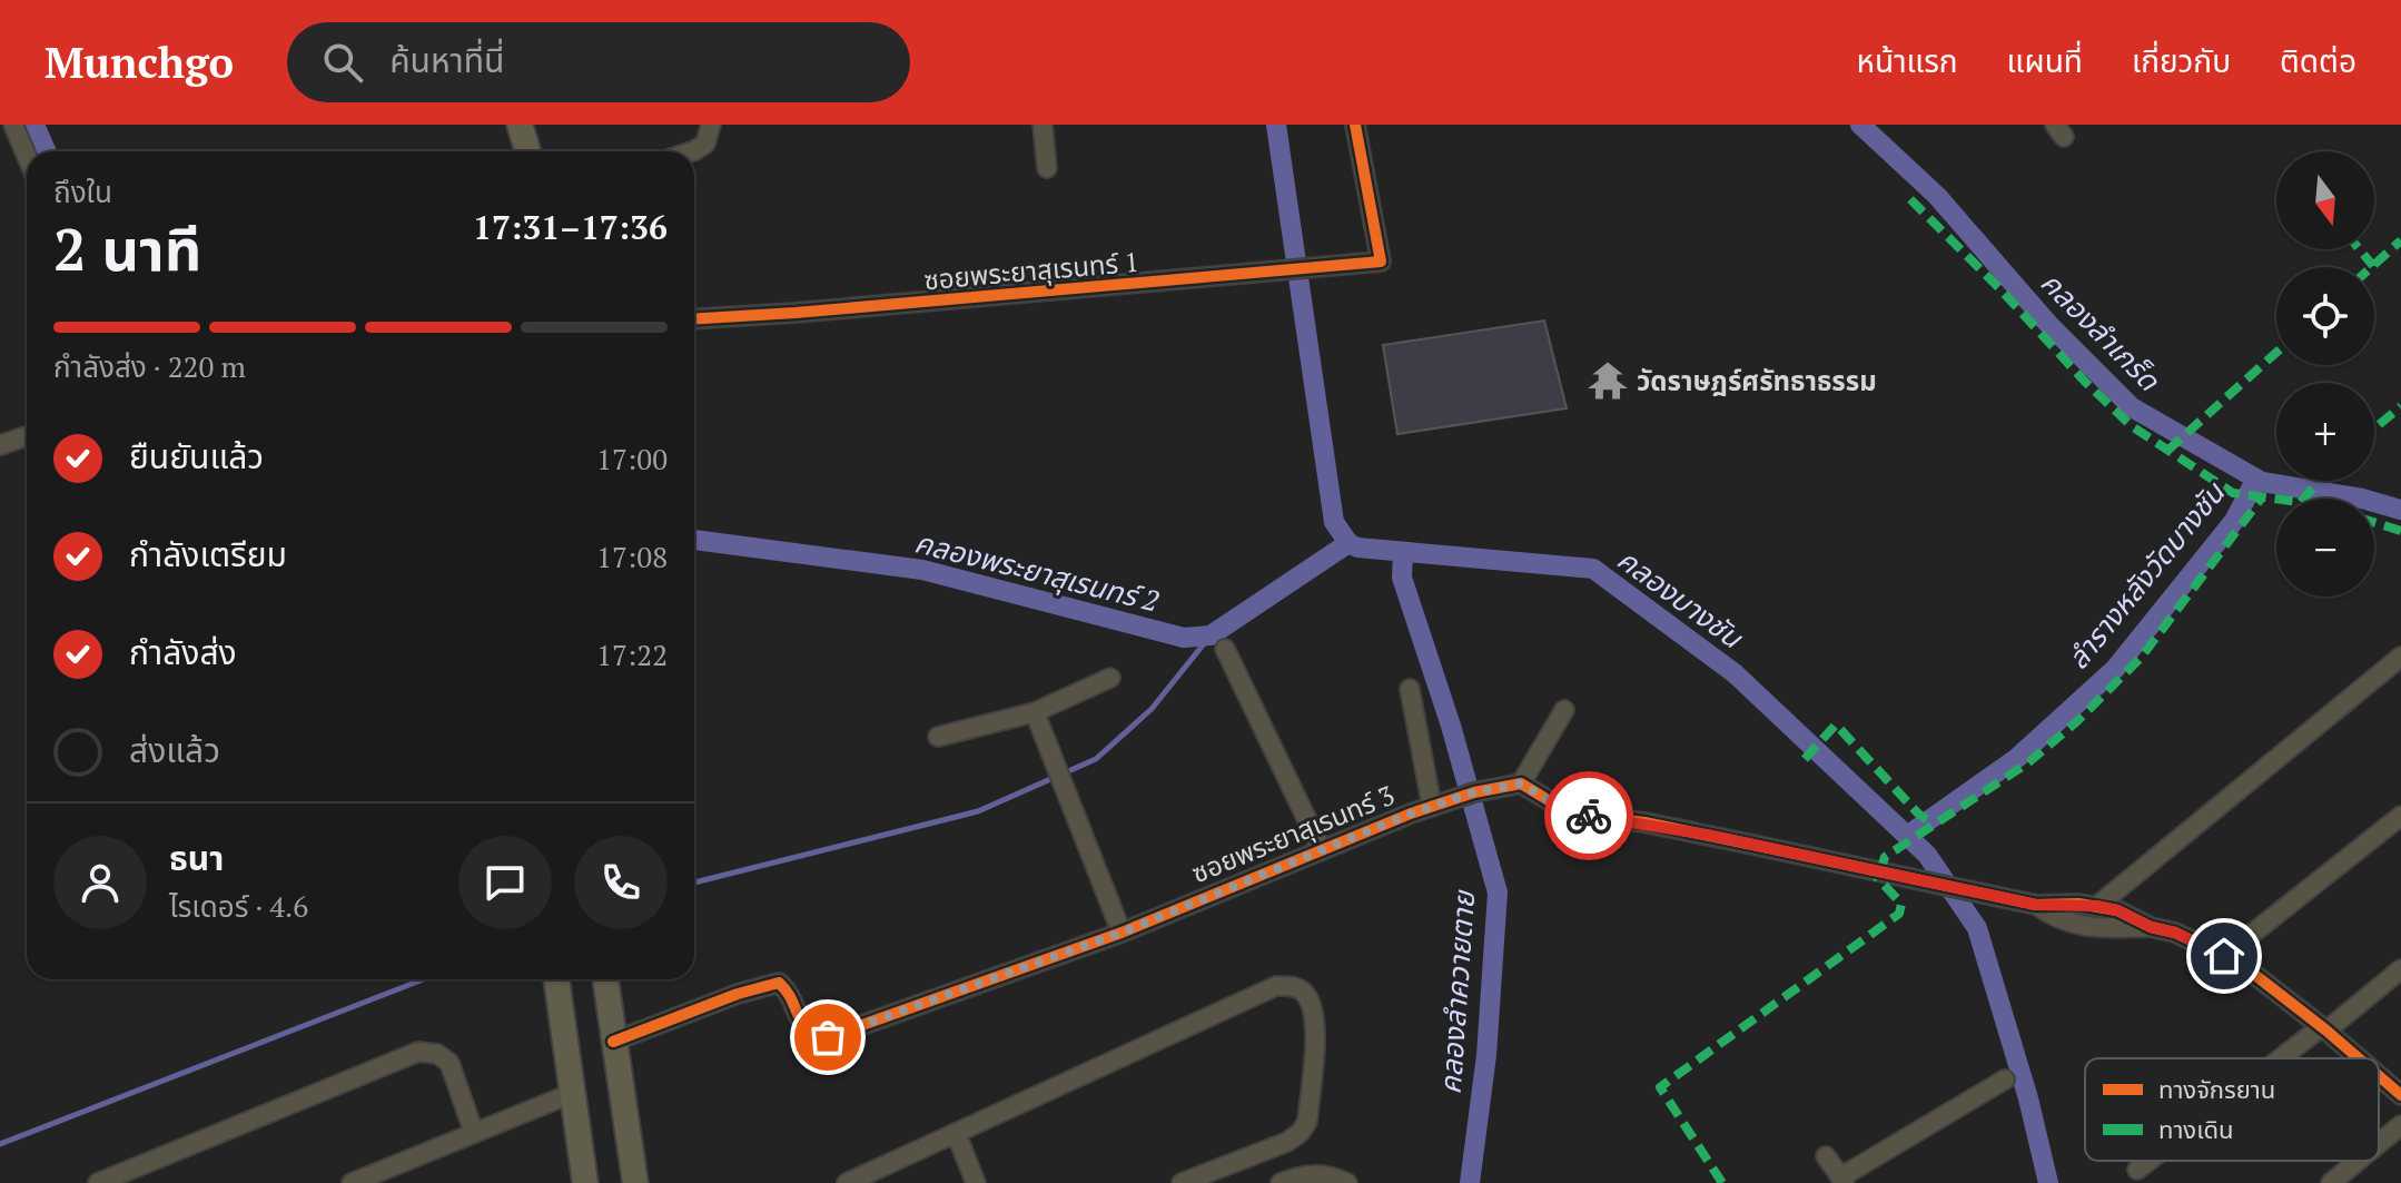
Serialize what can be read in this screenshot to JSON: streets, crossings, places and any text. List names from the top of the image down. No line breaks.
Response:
{"streets":{"street":["ซอยพระยาสุเรนทร์ 1","ซอยพระยาสุเรนทร์ 3"]},"water":["คลองลำเกร็ด","คลองพระยาสุเรนทร์ 2","ลำรางหลังวัดบางชัน","คลองบางชัน","คลองลำควายตาย"],"places":{"temple":["วัดราษฎร์ศรัทธาธรรม"]},"legend":["ทางจักรยาน","ทางเดิน"],"north":"bottom","page":{"header":"Munchgo","search":"ค้นหาที่นี่","nav":["หน้าแรก","แผนที่","เกี่ยวกับ","ติดต่อ"],"map_buttons":["+","−"],"heading":["2 นาที","ถึงใน","17:31–17:36"],"panel":["ธนา","ไรเดอร์ · 4.6"],"bar":"กำลังส่ง · 220 m","list":[["ยืนยันแล้ว","17:00"],["กำลังเตรียม","17:08"],["กำลังส่ง","17:22"],"ส่งแล้ว"]}}
